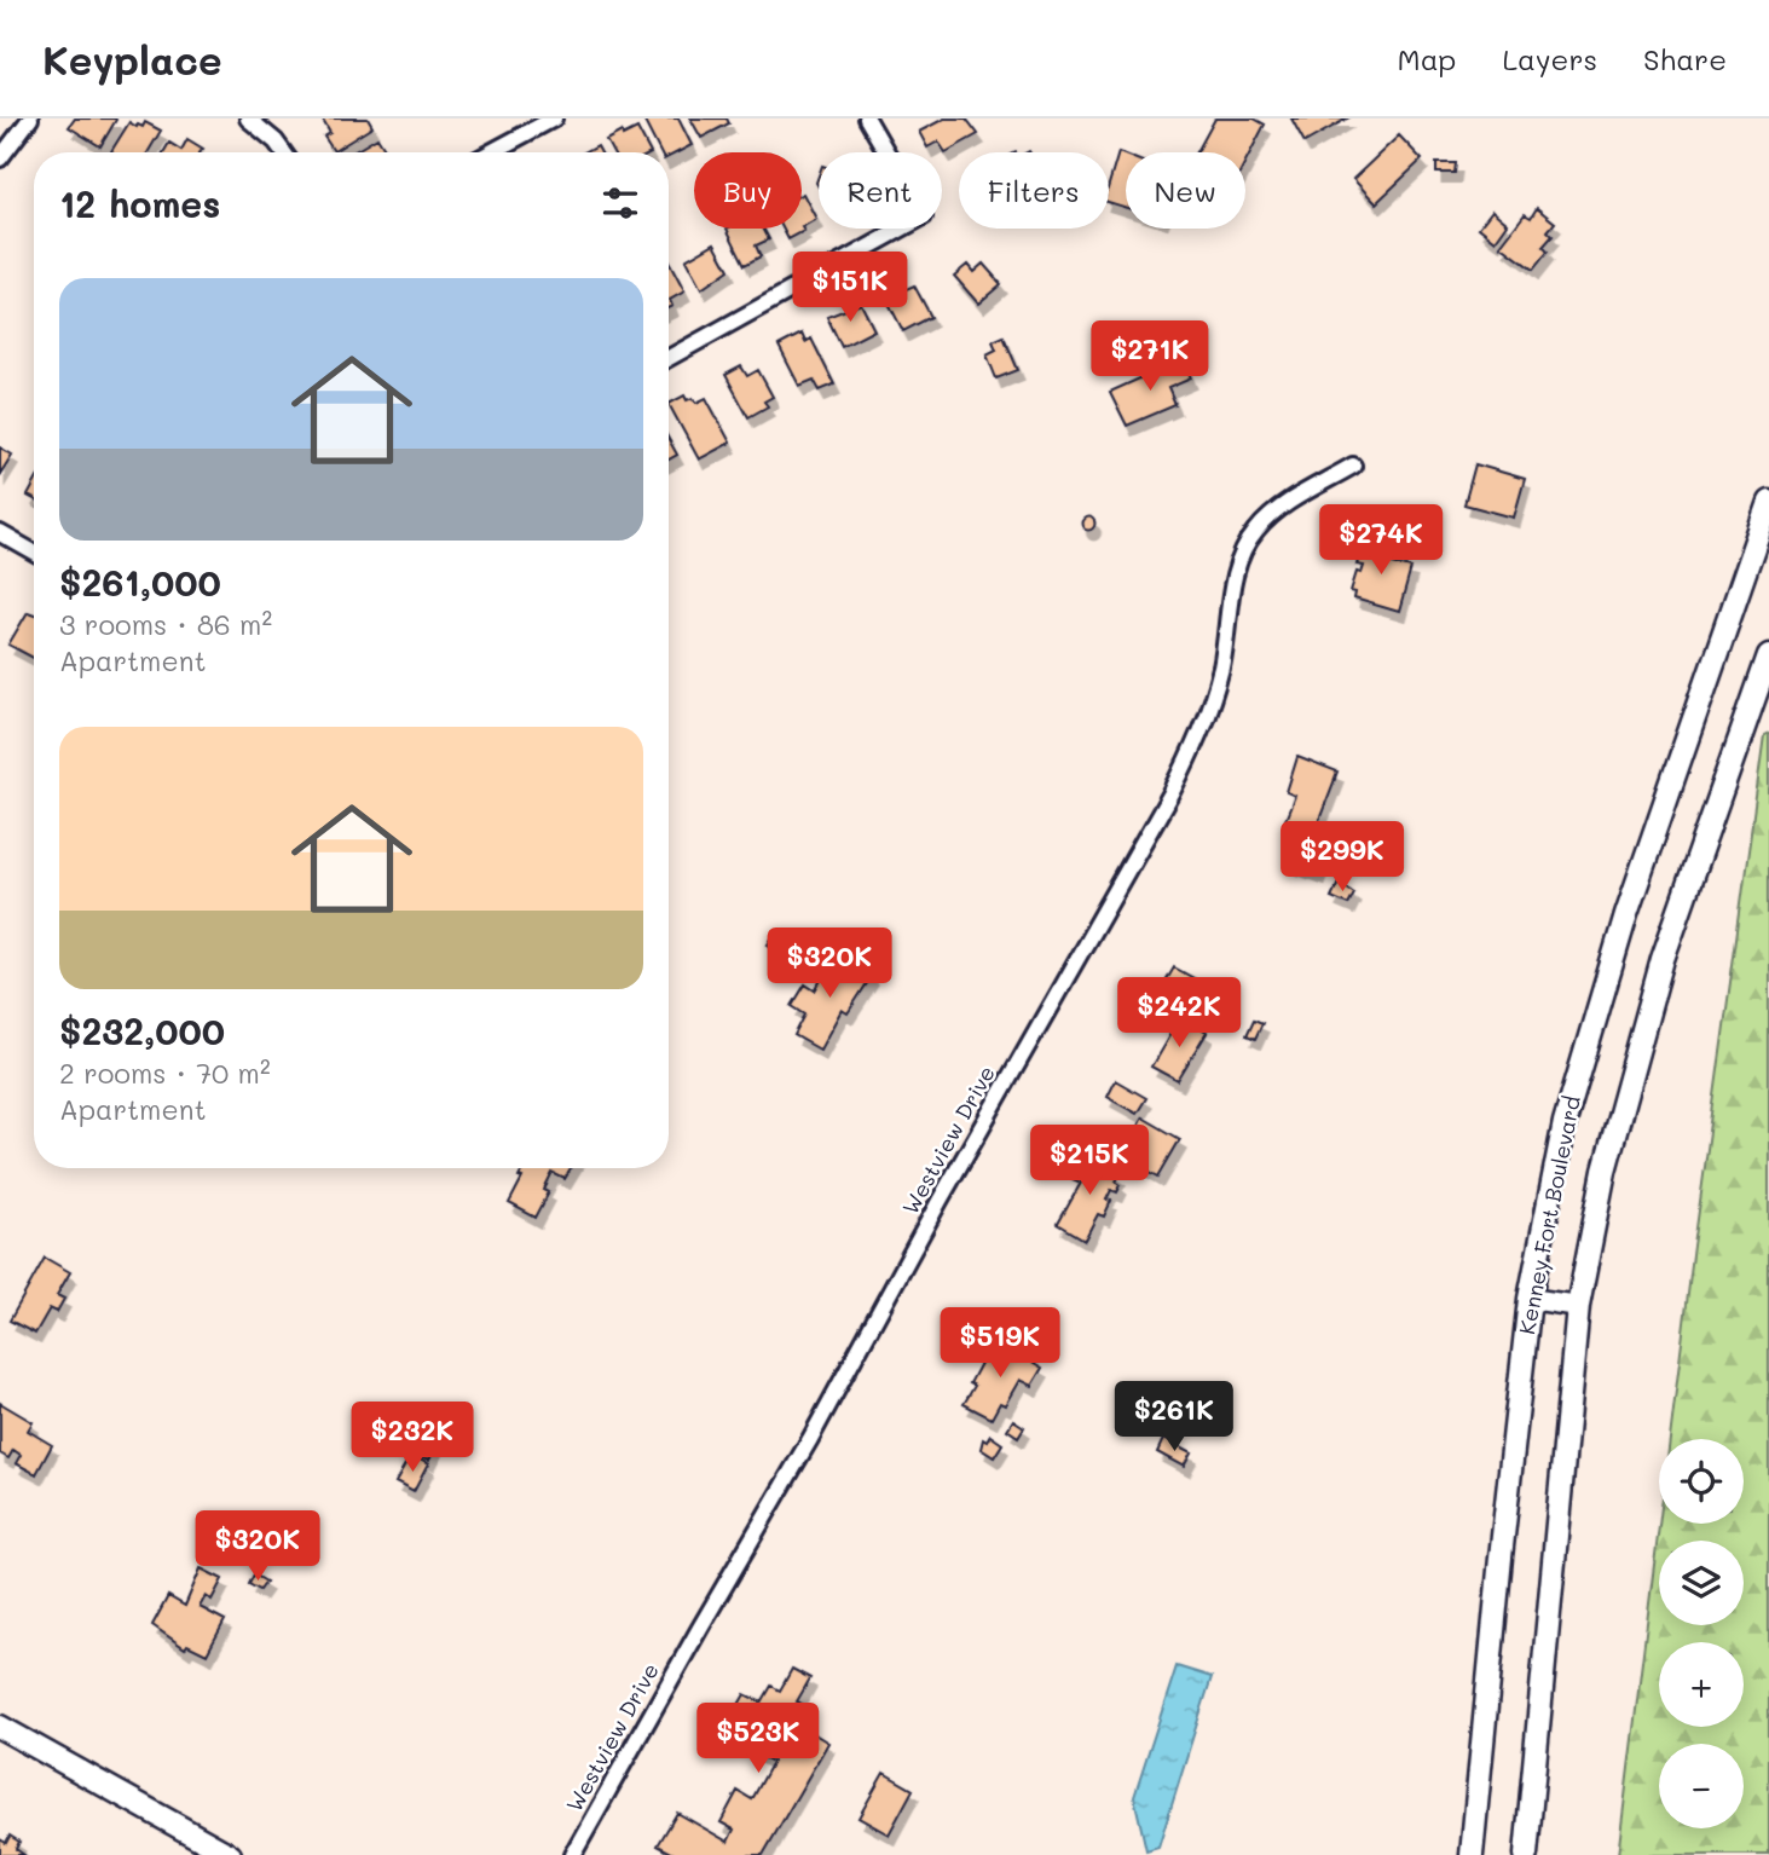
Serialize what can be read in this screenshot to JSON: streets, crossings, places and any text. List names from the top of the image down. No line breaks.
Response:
{"streets":{"main road":["Kenney Fort Boulevard"],"street":["Westview Drive"]},"page":{"header":"Keyplace","nav":["Map","Layers","Share"],"chip":["Buy","Rent","Filters","New"],"heading":"12 homes","price":["$151K","$271K","$274K","$299K","$320K","$242K","$215K","$519K","$261K","$232K","$320K","$523K"],"list":[{"name":"$261,000","note":"3 rooms · 86 m² · Apartment"},{"name":"$232,000","note":"2 rooms · 70 m² · Apartment"}],"map_buttons":["+","−"]}}
